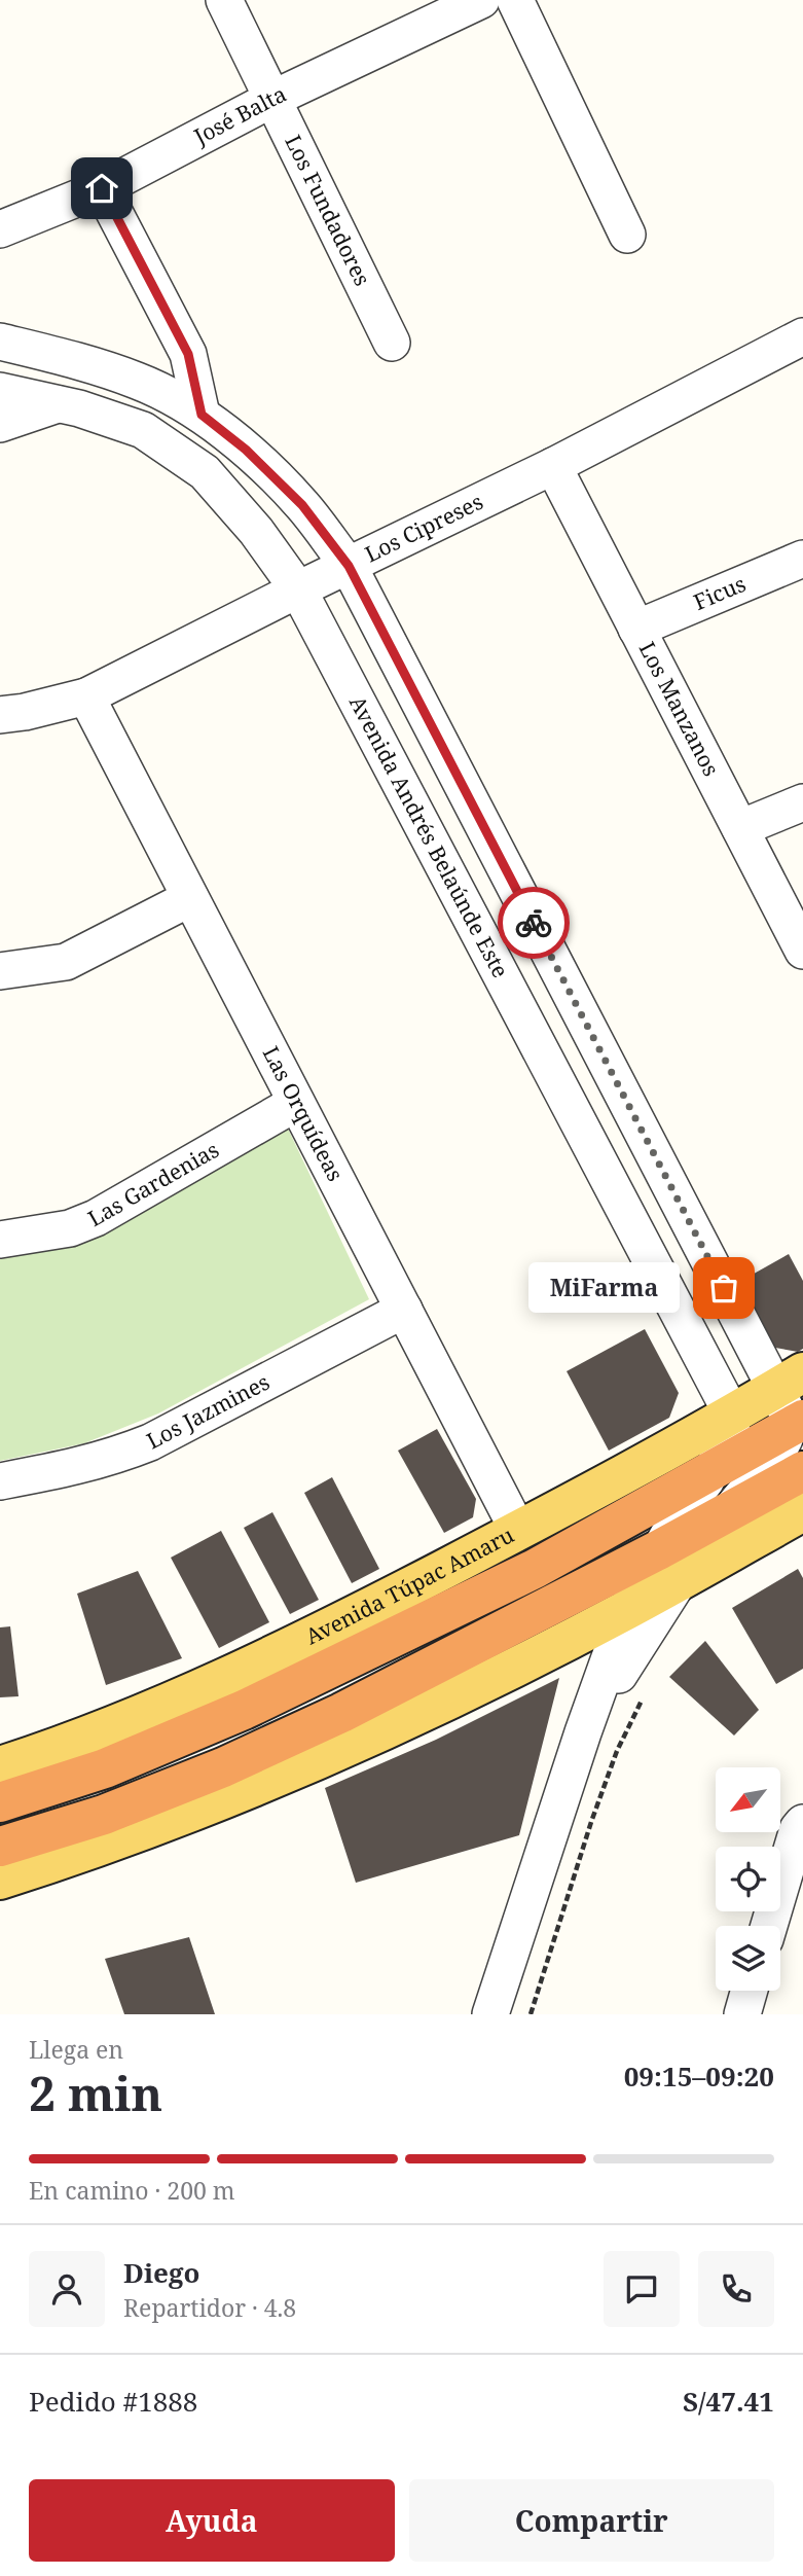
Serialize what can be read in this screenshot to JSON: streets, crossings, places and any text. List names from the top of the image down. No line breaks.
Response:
{"streets":{"highway":["Avenida Túpac Amaru"],"street":["José Balta","Los Fundadores","Los Cipreses","Ficus","Los Manzanos","Avenida Andrés Belaúnde Este","Las Orquídeas","Las Gardenias","Los Jazmines"]},"crossings":[["José Balta","Los Fundadores"],["Los Cipreses","Los Manzanos"],["Los Cipreses","Avenida Andrés Belaúnde Este"],["Los Cipreses","Las Orquídeas"],["Ficus","Los Manzanos"],["Avenida Andrés Belaúnde Este","Avenida Túpac Amaru"],["Las Orquídeas","Las Gardenias"],["Las Orquídeas","Los Jazmines"],["Las Orquídeas","Avenida Túpac Amaru"]],"places":["MiFarma"],"north":"bottom left","page":{"bubble":"MiFarma","heading":["2 min","Llega en","09:15–09:20"],"panel":["Diego","Repartidor · 4.8","Pedido #1888","S/47.41"],"bar":"En camino · 200 m","buttons":["Ayuda","Compartir"]}}
